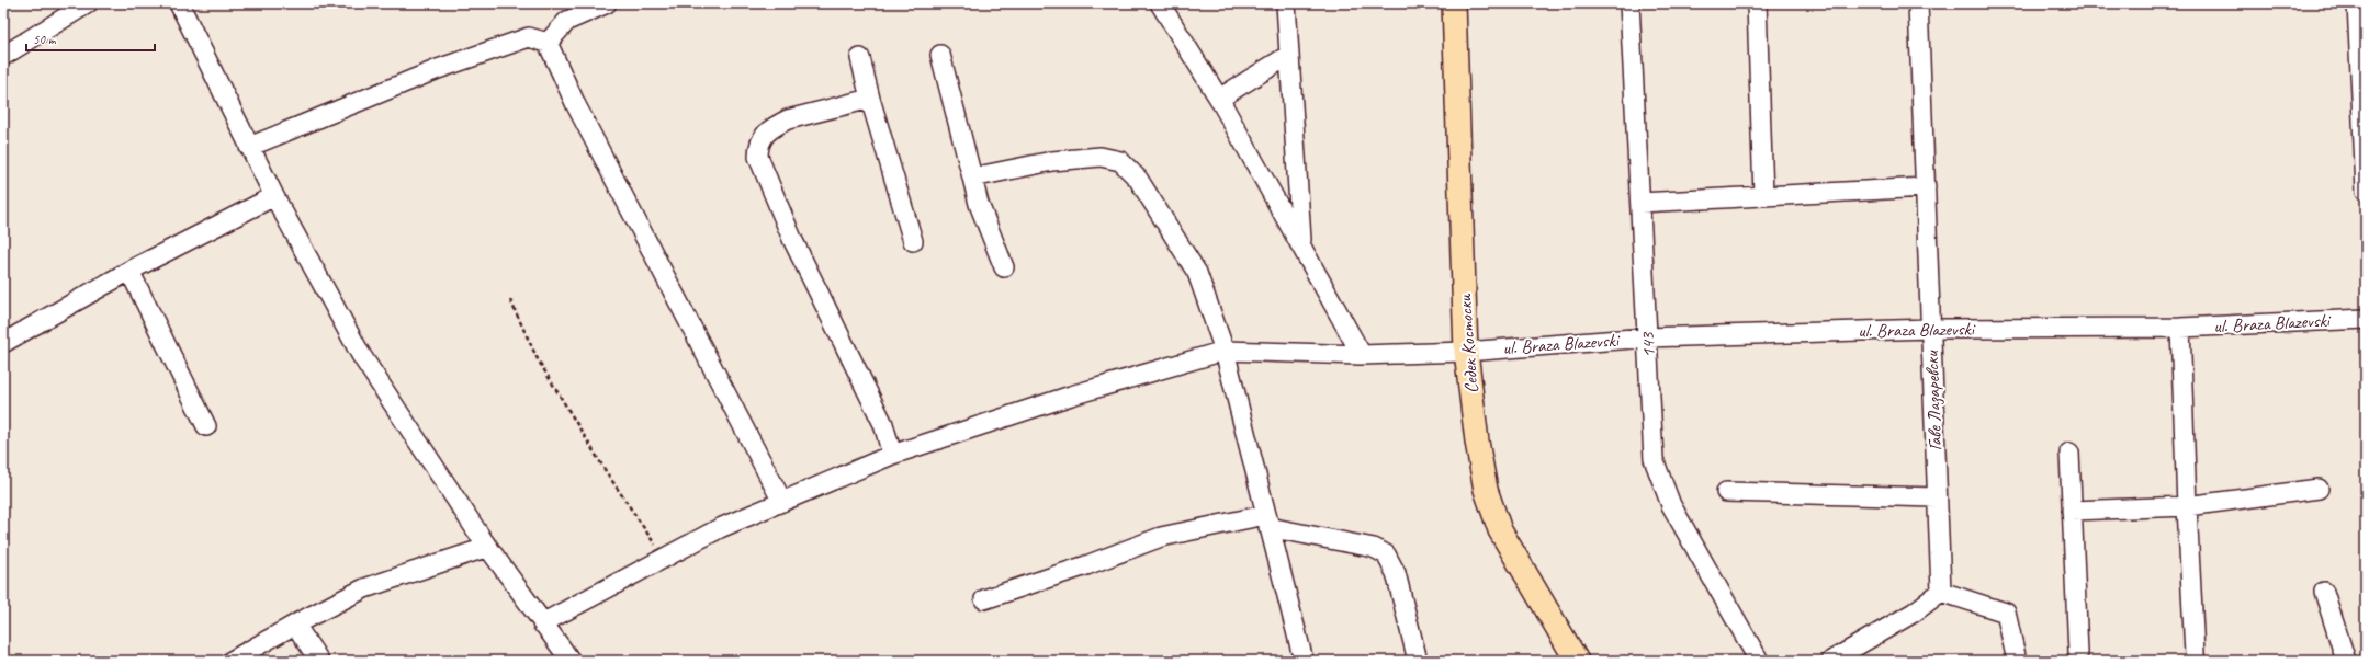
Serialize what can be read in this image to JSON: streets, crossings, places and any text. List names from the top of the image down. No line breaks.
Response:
{"streets":{"main road":["Седек Костоски"],"street":["ul. Braza Blazevski","143","Гаве Лазаревски"]},"crossings":[["ul. Braza Blazevski","Седек Костоски"],["ul. Braza Blazevski","143"],["ul. Braza Blazevski","Гаве Лазаревски"]],"scale_bar":"50 m"}
